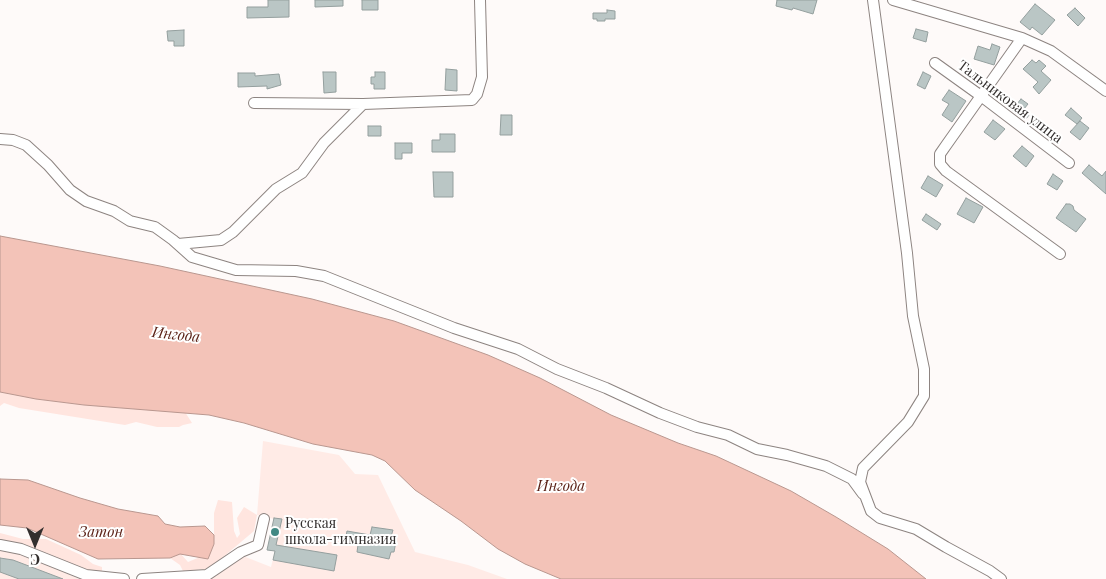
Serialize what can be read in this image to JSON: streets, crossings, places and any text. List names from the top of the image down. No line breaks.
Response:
{"streets":{"street":["Тальниковая улица"]},"water":["Ингода","Затон"],"places":["Русская школа-гимназия"],"north":"bottom"}
